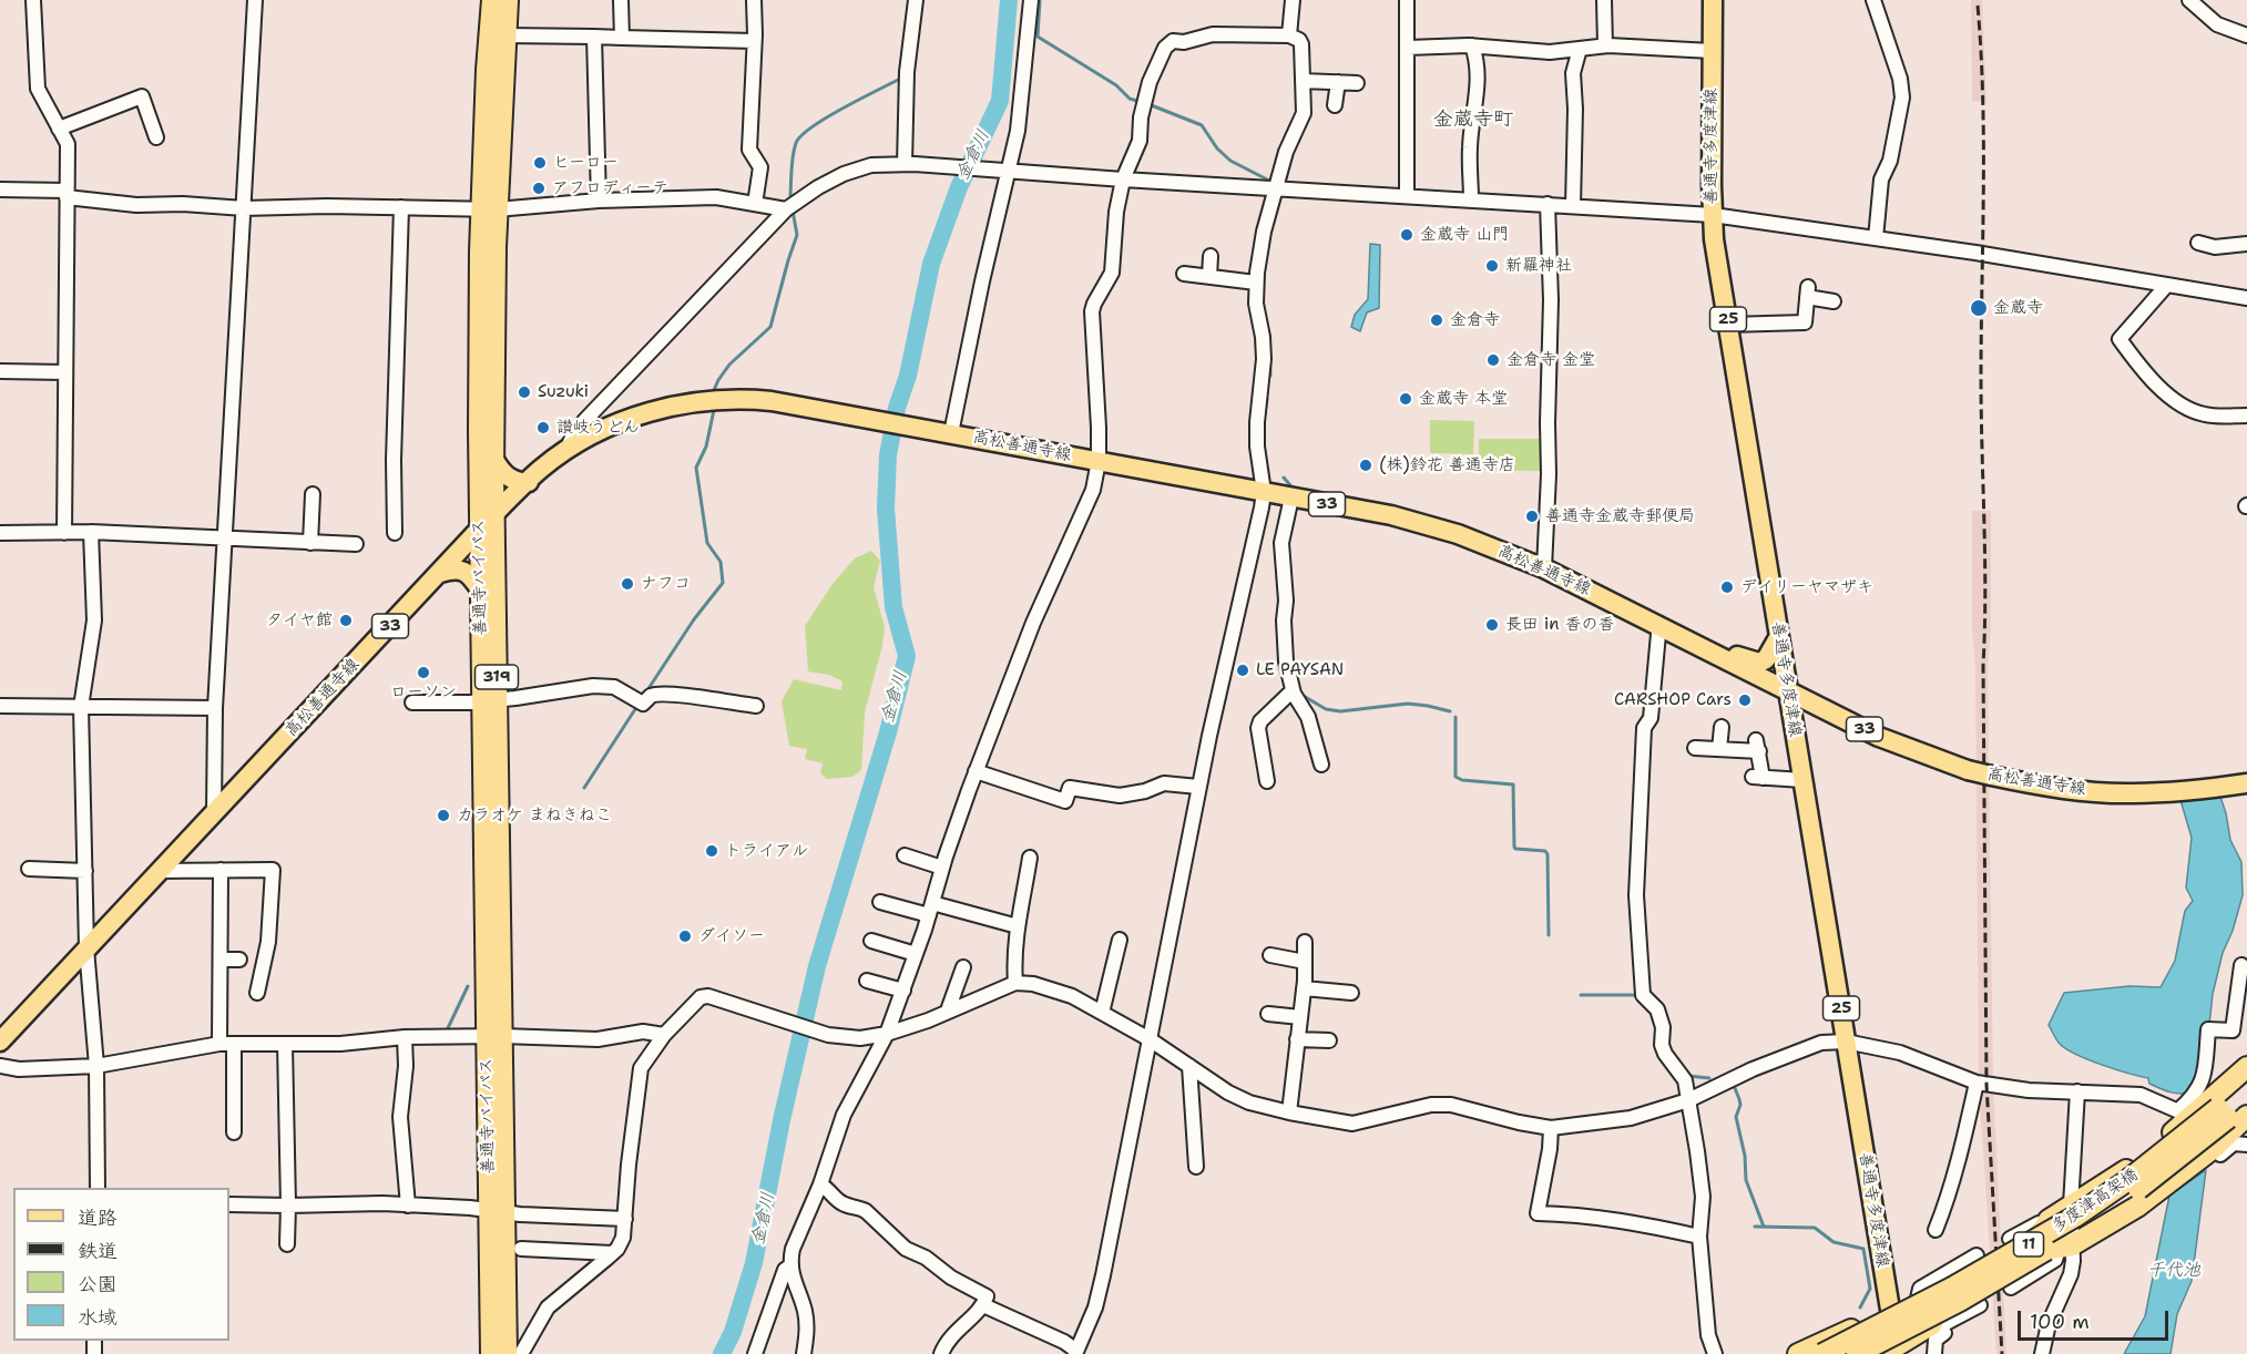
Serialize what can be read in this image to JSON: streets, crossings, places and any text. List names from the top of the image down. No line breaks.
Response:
{"streets":{"highway":["善通寺バイパス","319","多度津高架橋","11"],"main road":["善通寺多度津線","25","高松善通寺線","33"]},"crossings":[["善通寺多度津線","高松善通寺線"],["高松善通寺線","善通寺バイパス"]],"districts":["金蔵寺町"],"water":["金倉川","千代池"],"places":["ヒーロー","アフロディーテ","金蔵寺 山門","新羅神社","金蔵寺","金倉寺","金倉寺 金堂","Suzuki","金蔵寺 本堂","讃岐うどん","(株)鈴花 善通寺店","善通寺金蔵寺郵便局","ナフコ","デイリーヤマザキ","タイヤ館","長田 in 香の香","LE PAYSAN","ローソン","CARSHOP Cars","カラオケ まねきねこ","トライアル","ダイソー"],"legend":["道路","鉄道","公園","水域"],"scale_bar":"100 m"}
